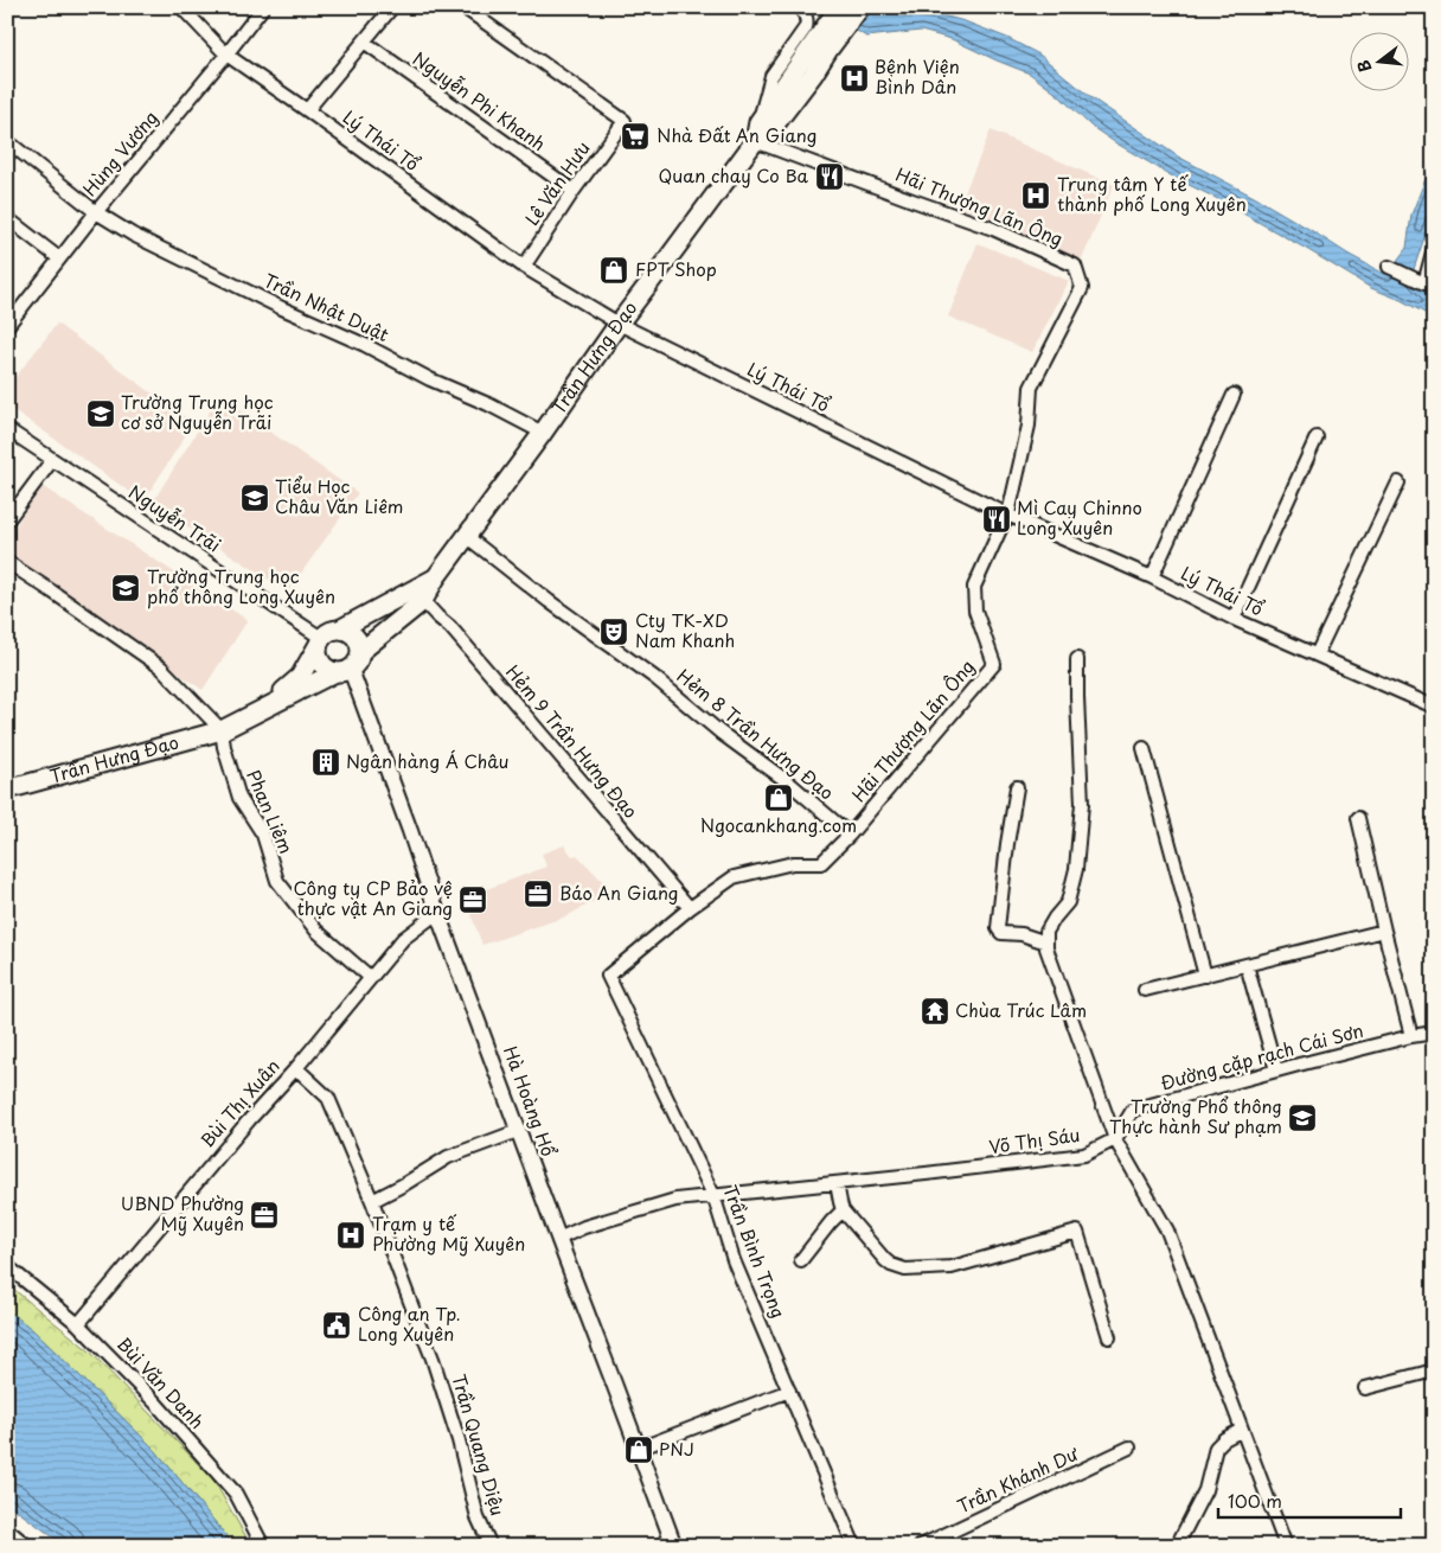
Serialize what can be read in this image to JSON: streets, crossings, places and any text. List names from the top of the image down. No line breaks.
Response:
{"streets":{"highway":["Trần Hưng Đạo"],"main road":["Hà Hoàng Hổ"],"street":["Nguyễn Phi Khanh","Lý Thái Tổ","Hùng Vương","Lê Văn Hưu","Hãi Thượng Lãn Ông","Trần Nhật Duật","Nguyễn Trãi","Hẻm 8 Trần Hưng Đạo","Hẻm 9 Trần Hưng Đạo","Phan Liêm","Đường cặp rạch Cái Sơn","Bùi Thị Xuân","Võ Thị Sáu","Trần Bình Trọng","Bùi Văn Danh","Trần Quang Diệu","Trần Khánh Dư"]},"crossings":[["Nguyễn Phi Khanh","Lê Văn Hưu"],["Lý Thái Tổ","Hùng Vương"],["Lý Thái Tổ","Lê Văn Hưu"],["Lý Thái Tổ","Hãi Thượng Lãn Ông"],["Lý Thái Tổ","Trần Hưng Đạo"],["Hùng Vương","Trần Nhật Duật"],["Hãi Thượng Lãn Ông","Trần Hưng Đạo"],["Hãi Thượng Lãn Ông","Hẻm 8 Trần Hưng Đạo"],["Hãi Thượng Lãn Ông","Hẻm 9 Trần Hưng Đạo"],["Hãi Thượng Lãn Ông","Trần Bình Trọng"],["Trần Nhật Duật","Trần Hưng Đạo"],["Trần Hưng Đạo","Nguyễn Trãi"],["Trần Hưng Đạo","Hẻm 8 Trần Hưng Đạo"],["Trần Hưng Đạo","Hẻm 9 Trần Hưng Đạo"],["Trần Hưng Đạo","Phan Liêm"],["Trần Hưng Đạo","Hà Hoàng Hổ"],["Nguyễn Trãi","Hà Hoàng Hổ"],["Phan Liêm","Bùi Thị Xuân"],["Đường cặp rạch Cái Sơn","Võ Thị Sáu"],["Hà Hoàng Hổ","Bùi Thị Xuân"],["Hà Hoàng Hổ","Võ Thị Sáu"],["Bùi Thị Xuân","Bùi Văn Danh"],["Bùi Thị Xuân","Trần Quang Diệu"],["Võ Thị Sáu","Trần Bình Trọng"]],"places":{"hospital":["Bệnh Viện Bình Dân","Trung tâm Y tế thành phố Long Xuyên","Trạm y tế Phường Mỹ Xuyên"],"supermarket":["Nhà Đất An Giang"],"restaurant":["Quan chay Co Ba","Mì Cay Chinno Long Xuyên"],"shop":["FPT Shop","Ngocankhang.com","PNJ"],"school or university":["Trường Trung học cơ sở Nguyễn Trãi","Tiểu Học Châu Văn Liêm","Trường Trung học phổ thông Long Xuyên","Trường Phổ thông Thực hành Sư phạm"],"theatre":["Cty TK-XD Nam Khanh"],"building":["Ngân hàng Á Châu"],"office":["Báo An Giang","Công ty CP Bảo vệ thực vật An Giang","UBND Phường Mỹ Xuyên"],"temple":["Chùa Trúc Lâm"],"public building":["Công an Tp. Long Xuyên"]},"scale_bar":"100 m","north":"left"}
